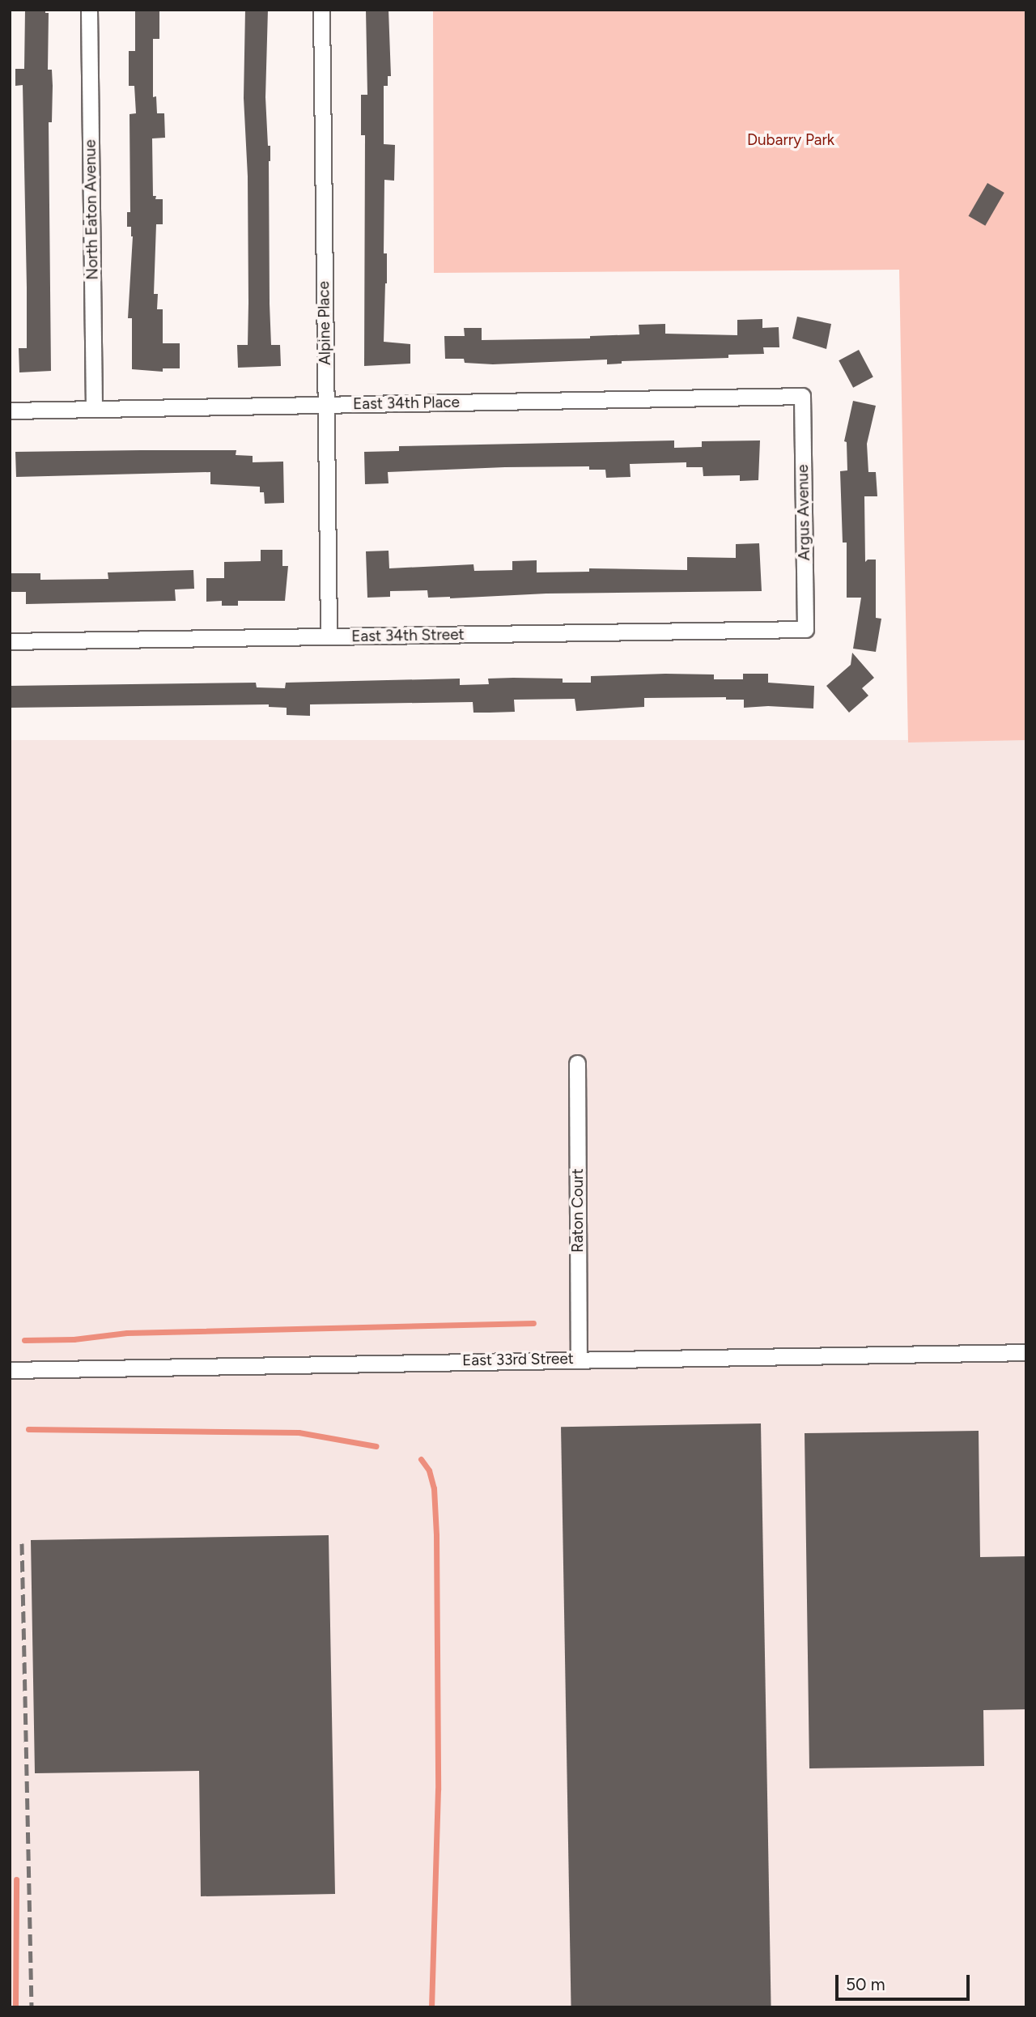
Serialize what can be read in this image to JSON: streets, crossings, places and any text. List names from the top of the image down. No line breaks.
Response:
{"streets":{"street":["North Eaton Avenue","Alpine Place","East 34th Place","Argus Avenue","East 34th Street","Raton Court","East 33rd Street"]},"crossings":[["North Eaton Avenue","East 34th Place"],["Alpine Place","East 34th Place"],["Alpine Place","East 34th Street"],["East 34th Place","Argus Avenue"],["Argus Avenue","East 34th Street"],["Raton Court","East 33rd Street"]],"parks":["Dubarry Park"],"scale_bar":"50 m"}
